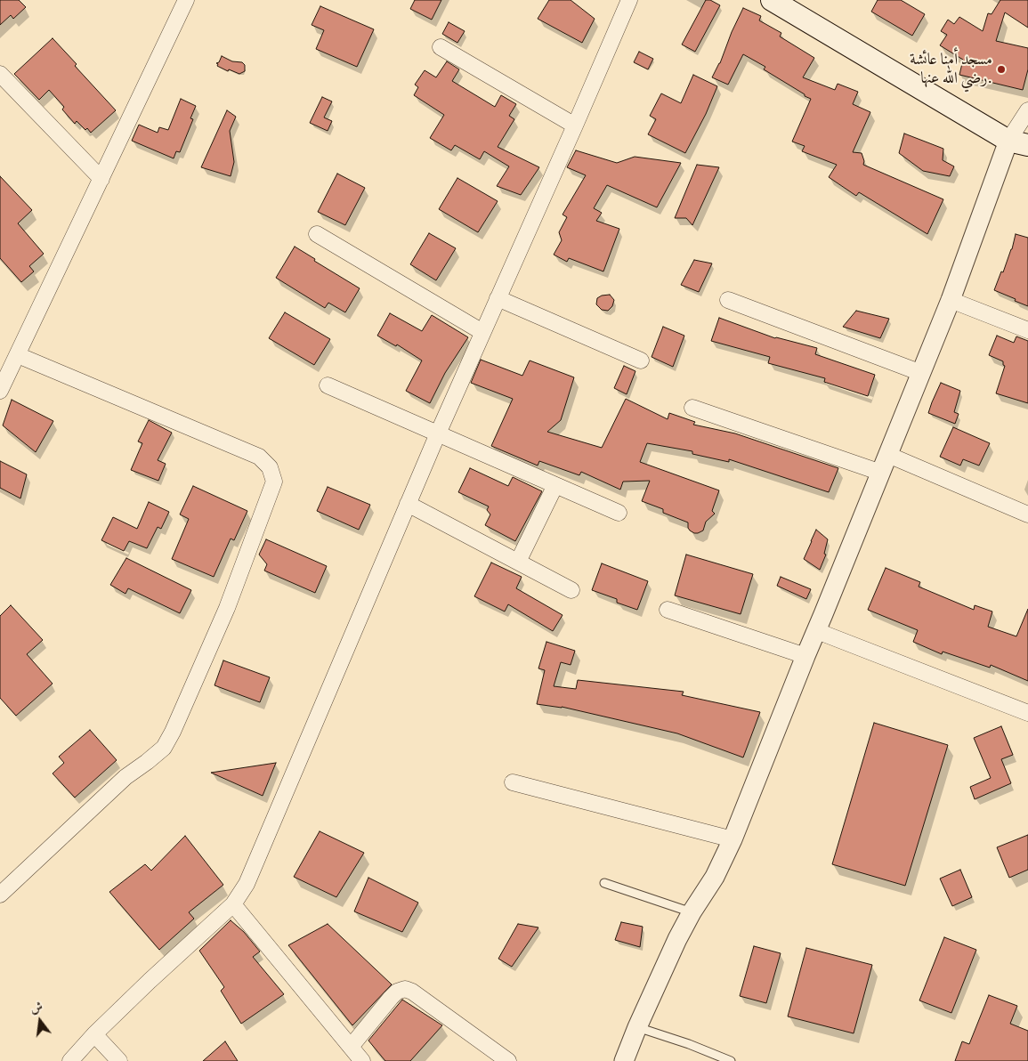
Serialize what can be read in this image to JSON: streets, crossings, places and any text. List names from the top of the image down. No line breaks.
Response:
{"places":["مسجد أمنا عائشة رضي الله عنها."],"north":"top"}
